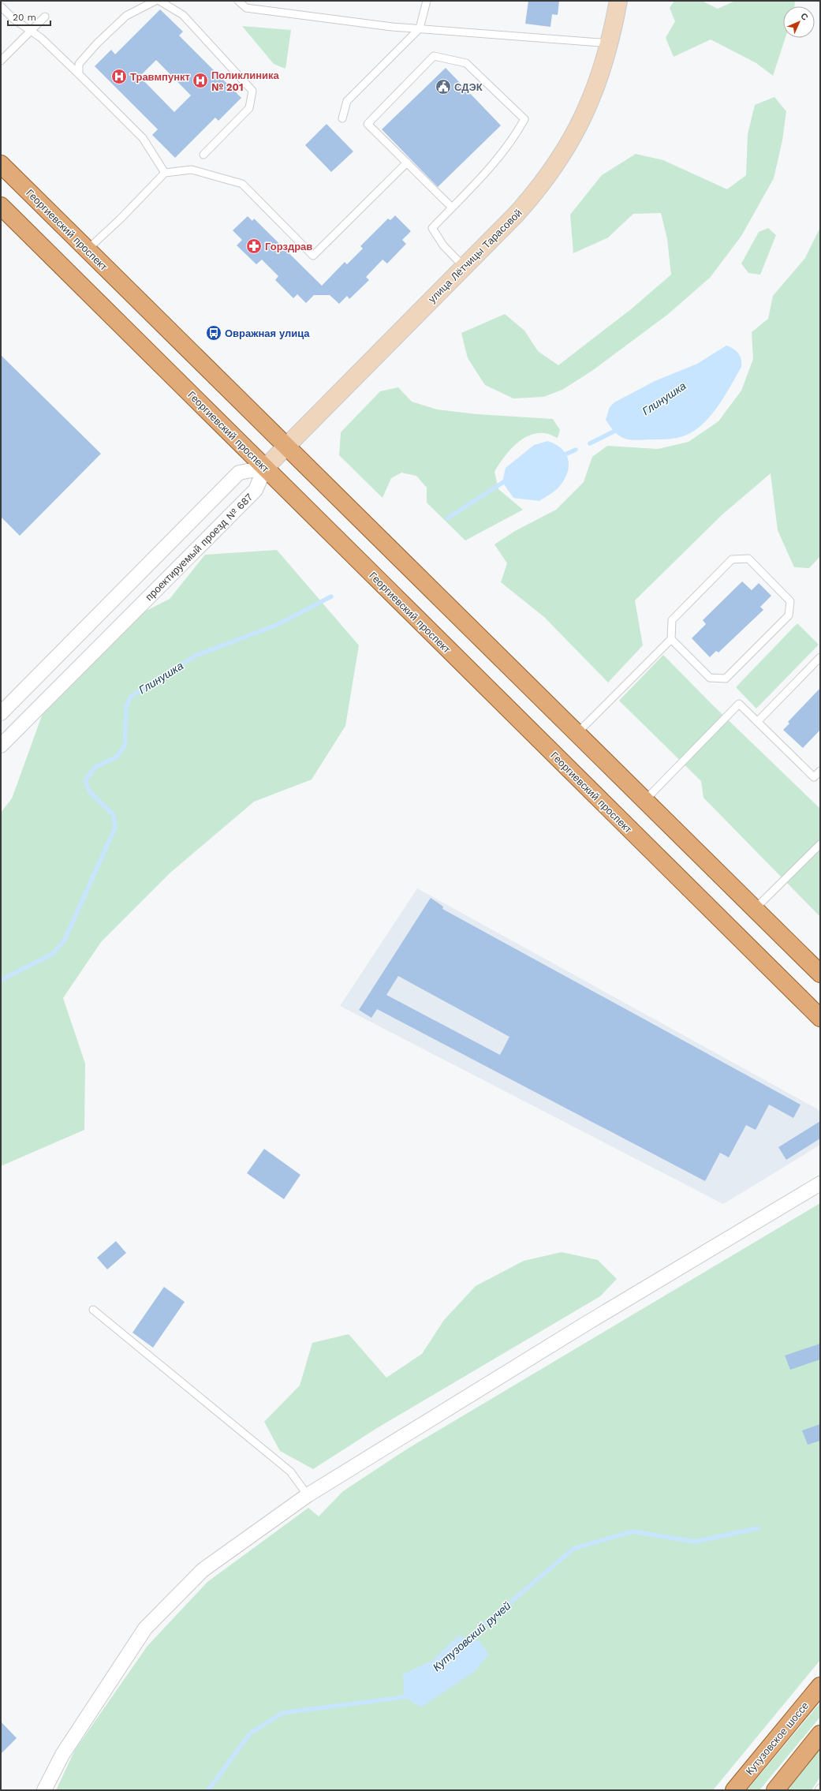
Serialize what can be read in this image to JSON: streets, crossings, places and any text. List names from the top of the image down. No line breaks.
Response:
{"streets":{"main road":["Георгиевский проспект","улица Лётчицы Тарасовой","Кутузовское шоссе"],"street":["проектируемый проезд № 687"]},"crossings":[["Георгиевский проспект","улица Лётчицы Тарасовой"],["Георгиевский проспект","проектируемый проезд № 687"],["улица Лётчицы Тарасовой","проектируемый проезд № 687"]],"water":["Глинушка","Кутузовский ручей"],"places":{"hospital":["Травмпункт","Поликлиника № 201"],"public building":["СДЭК"],"pharmacy":["Горздрав"],"bus stop":["Овражная улица"]},"scale_bar":"20 m","north":"top right"}
